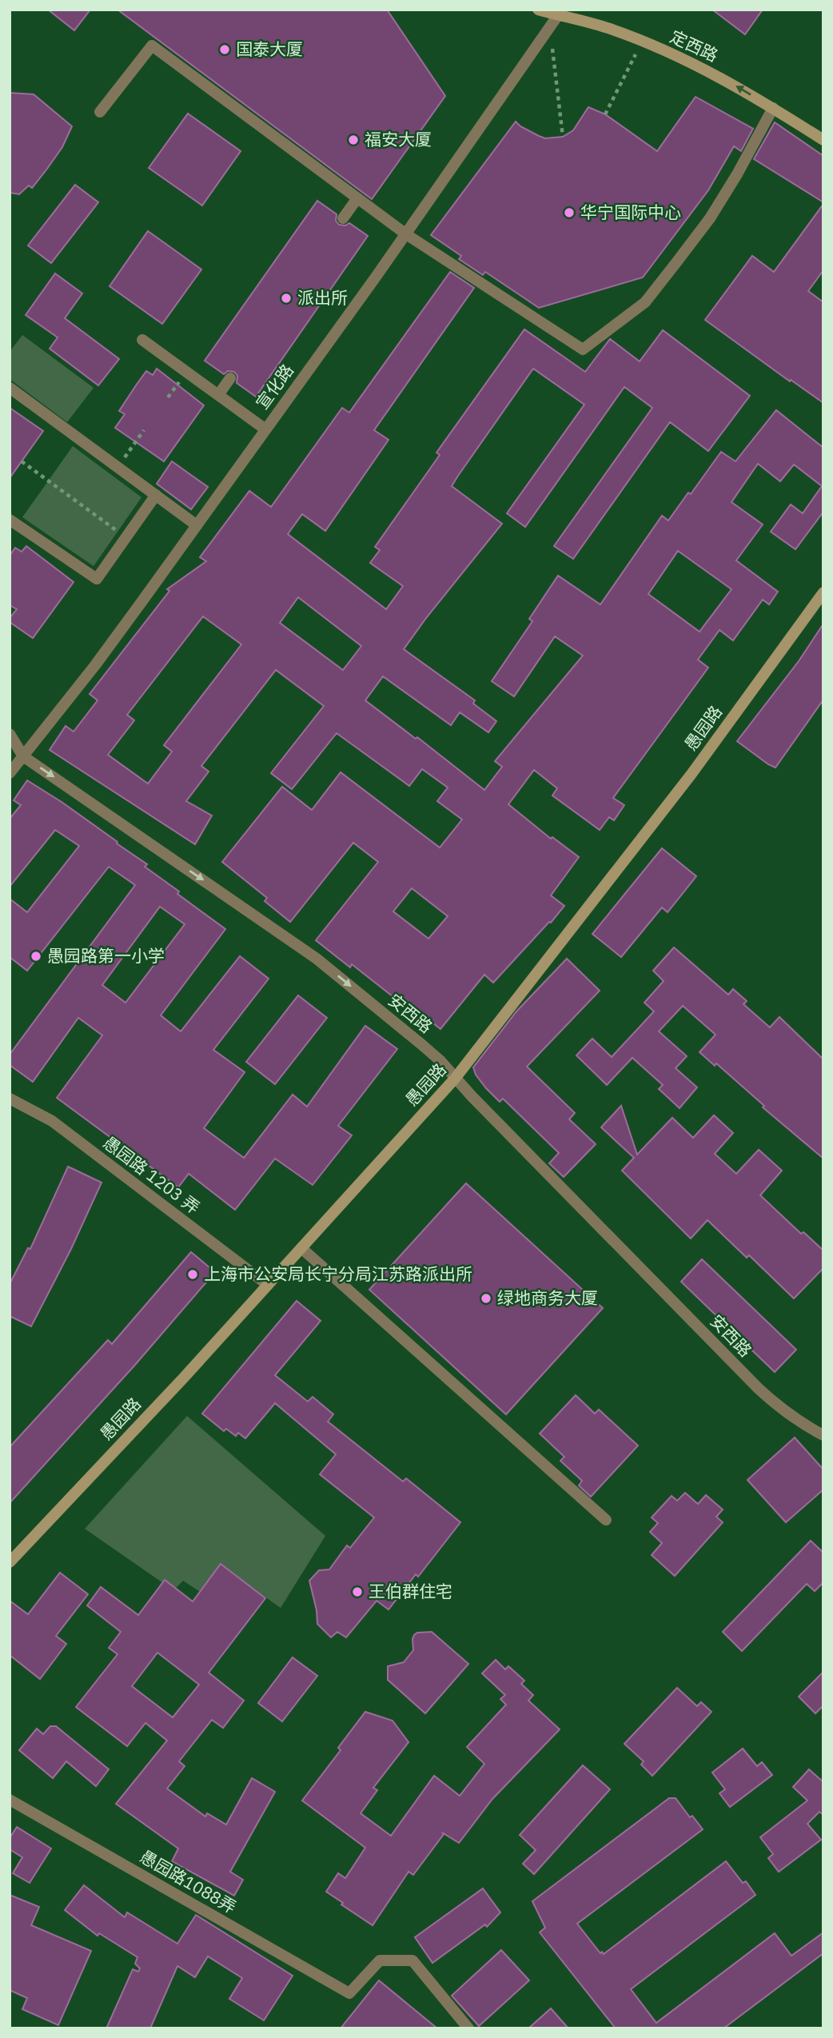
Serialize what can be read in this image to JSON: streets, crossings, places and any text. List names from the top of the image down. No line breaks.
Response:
{"streets":{"main road":["定西路","愚园路"],"street":["宣化路","安西路","愚园路 1203 弄","愚园路1088弄"]},"crossings":[["定西路","宣化路"],["宣化路","安西路"],["愚园路","安西路"],["愚园路","愚园路 1203 弄"]],"one_way":["定西路","安西路"],"places":["国泰大厦","福安大厦","华宁国际中心","派出所","愚园路第一小学","上海市公安局长宁分局江苏路派出所","绿地商务大厦","王伯群住宅"]}
